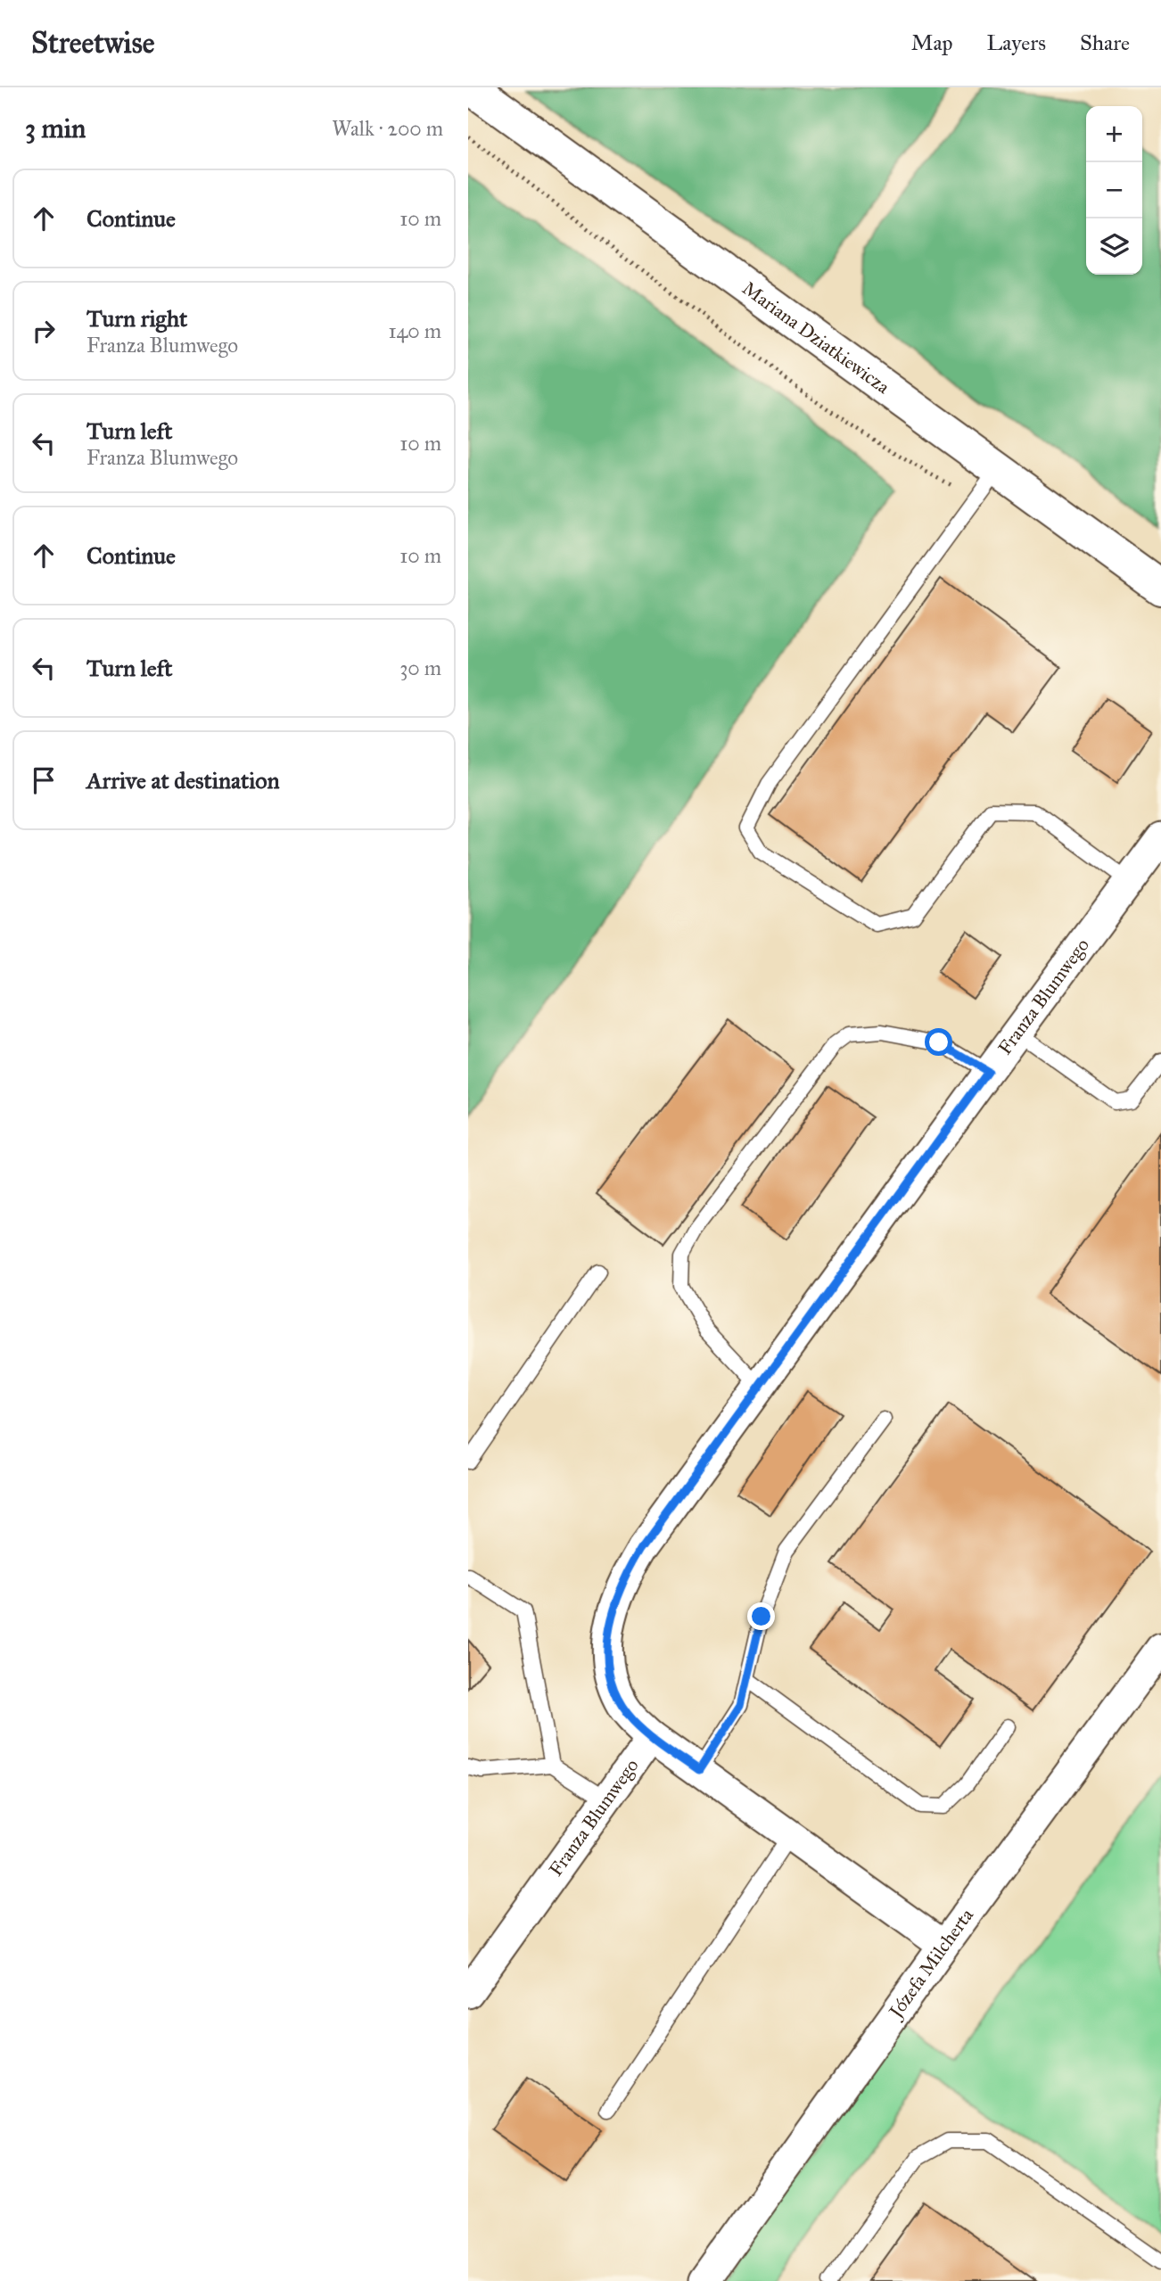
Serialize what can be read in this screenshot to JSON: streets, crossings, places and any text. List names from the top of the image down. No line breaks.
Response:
{"streets":{"street":["Mariana Dziatkiewicza","Franza Blumwego","Józefa Milcherta"]},"page":{"header":"Streetwise","nav":["Map","Layers","Share"],"heading":["3 min","Walk · 200 m"],"map_buttons":["+","−"],"list":[["Continue","10 m"],["Turn right","Franza Blumwego","140 m"],["Turn left","Franza Blumwego","10 m"],["Continue","10 m"],["Turn left","30 m"],"Arrive at destination"]}}
